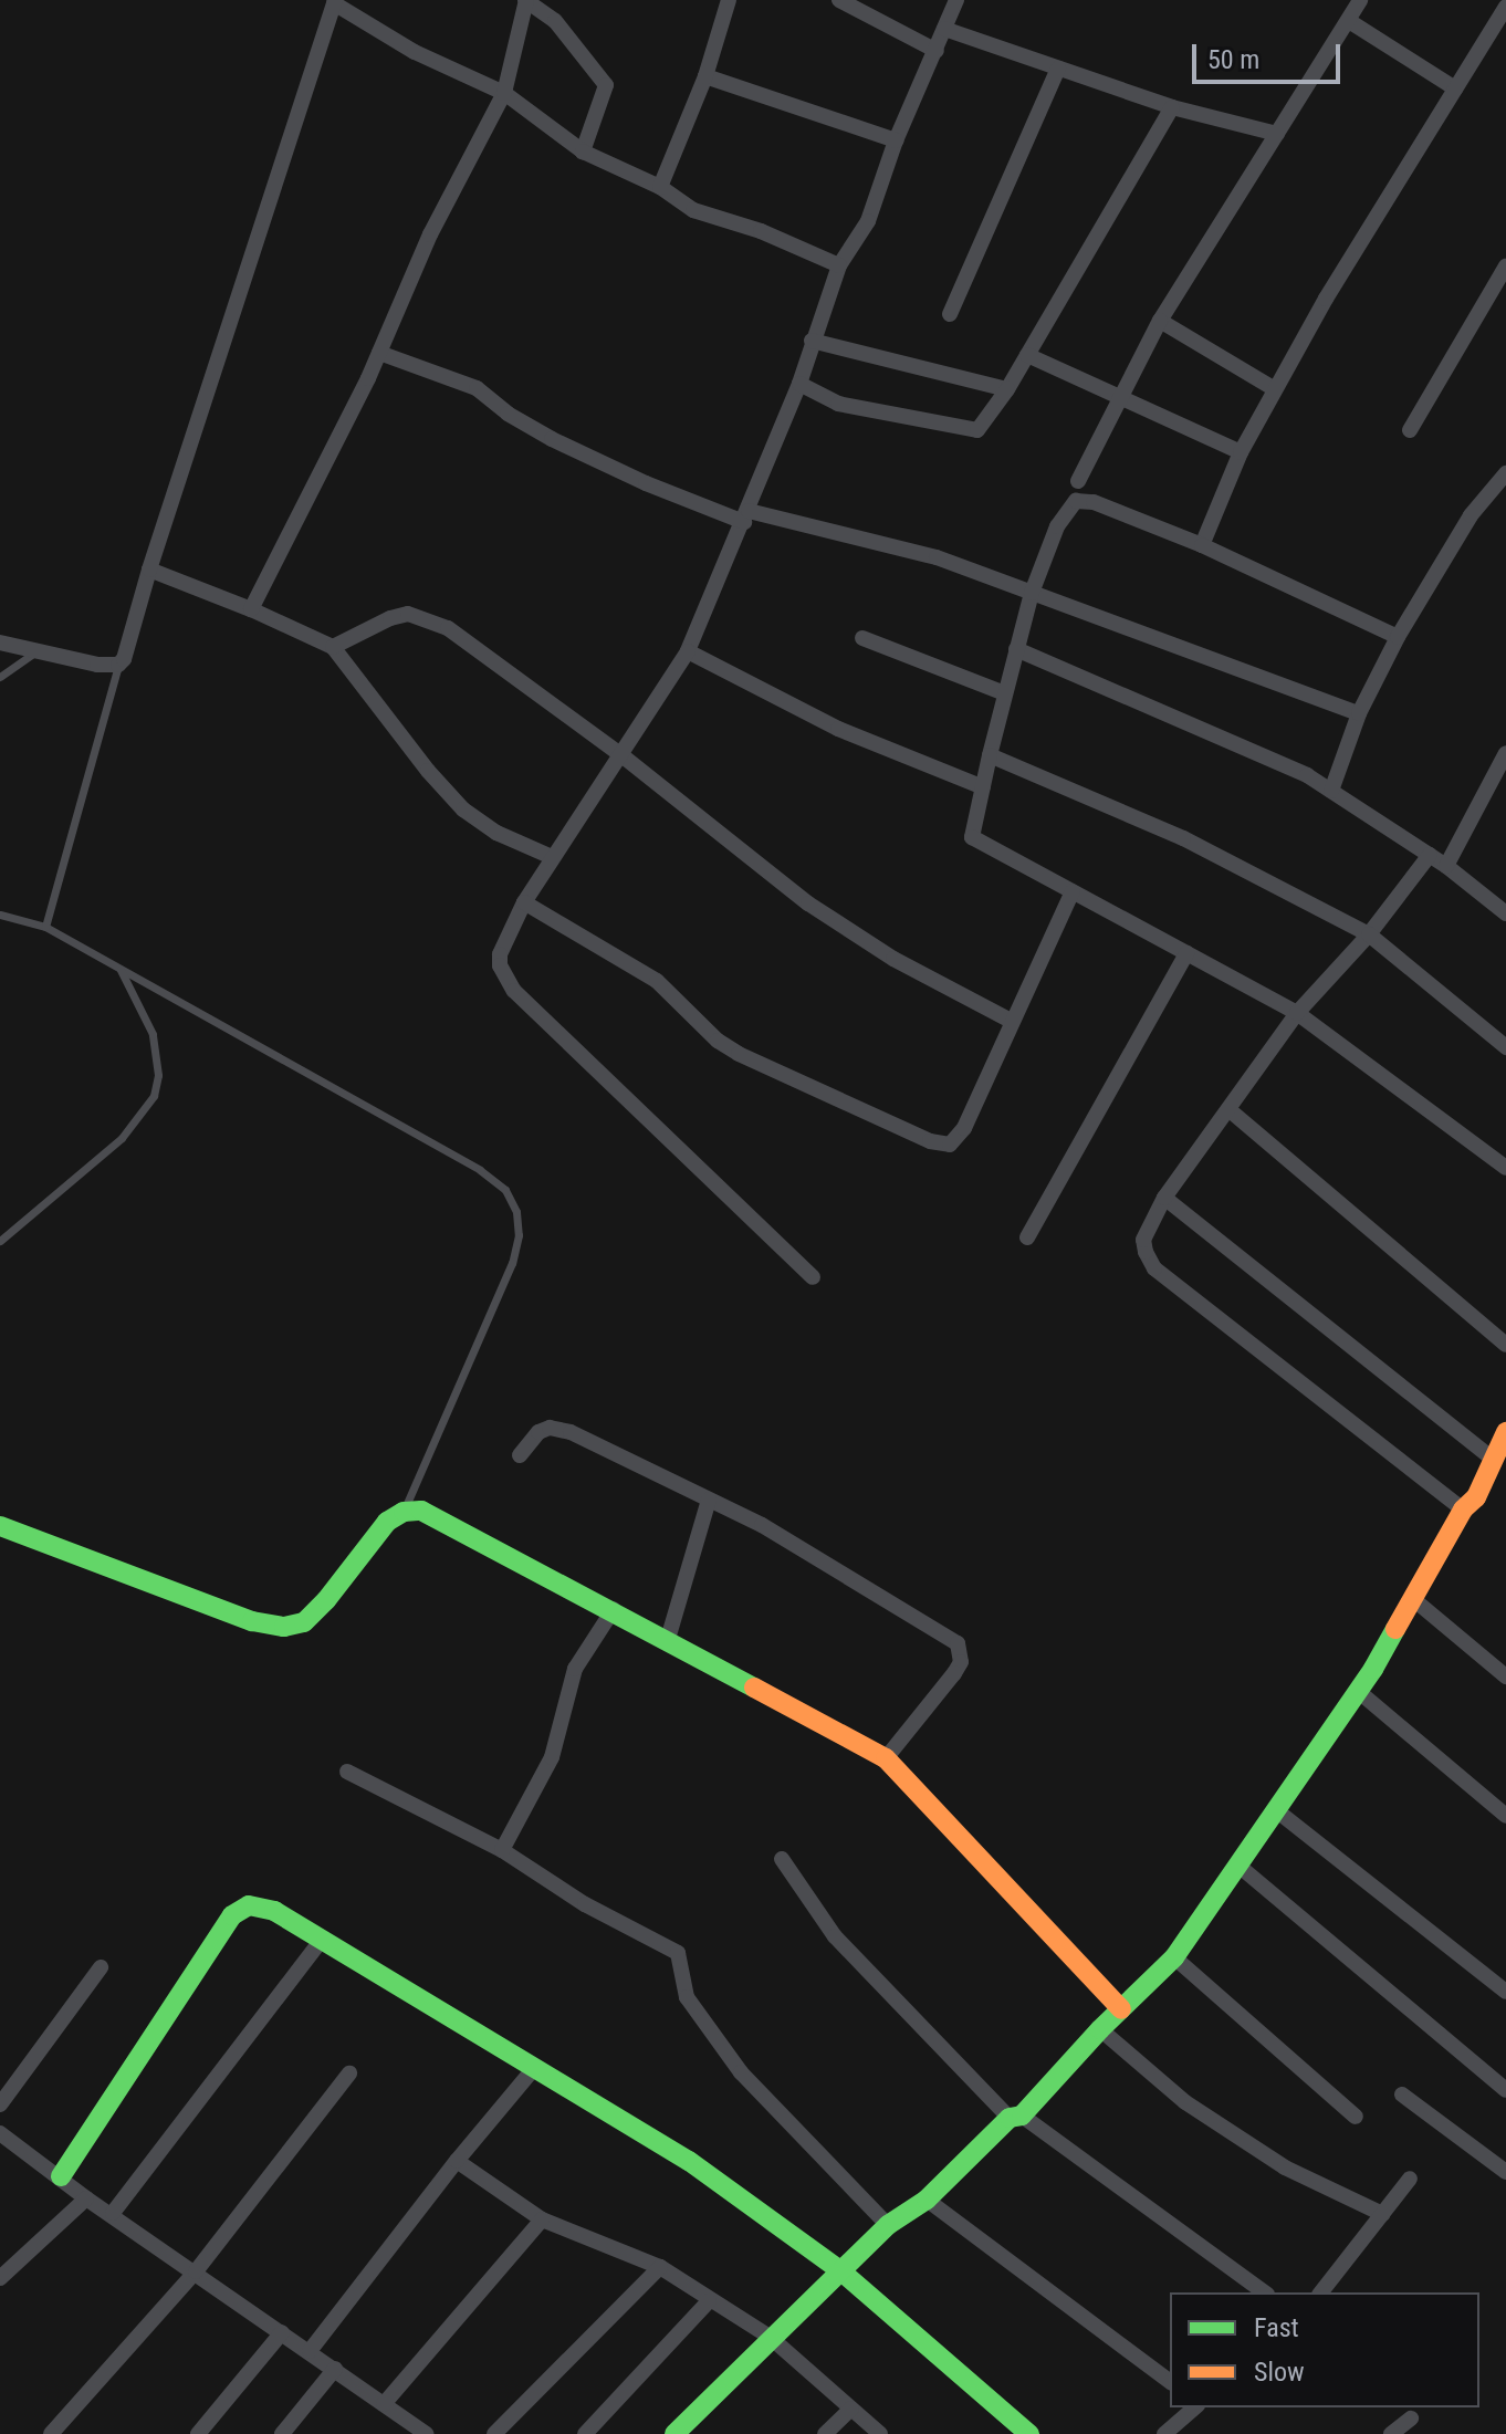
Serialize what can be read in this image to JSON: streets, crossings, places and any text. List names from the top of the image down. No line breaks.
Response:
{"legend":["Fast","Slow"],"scale_bar":"50 m"}
